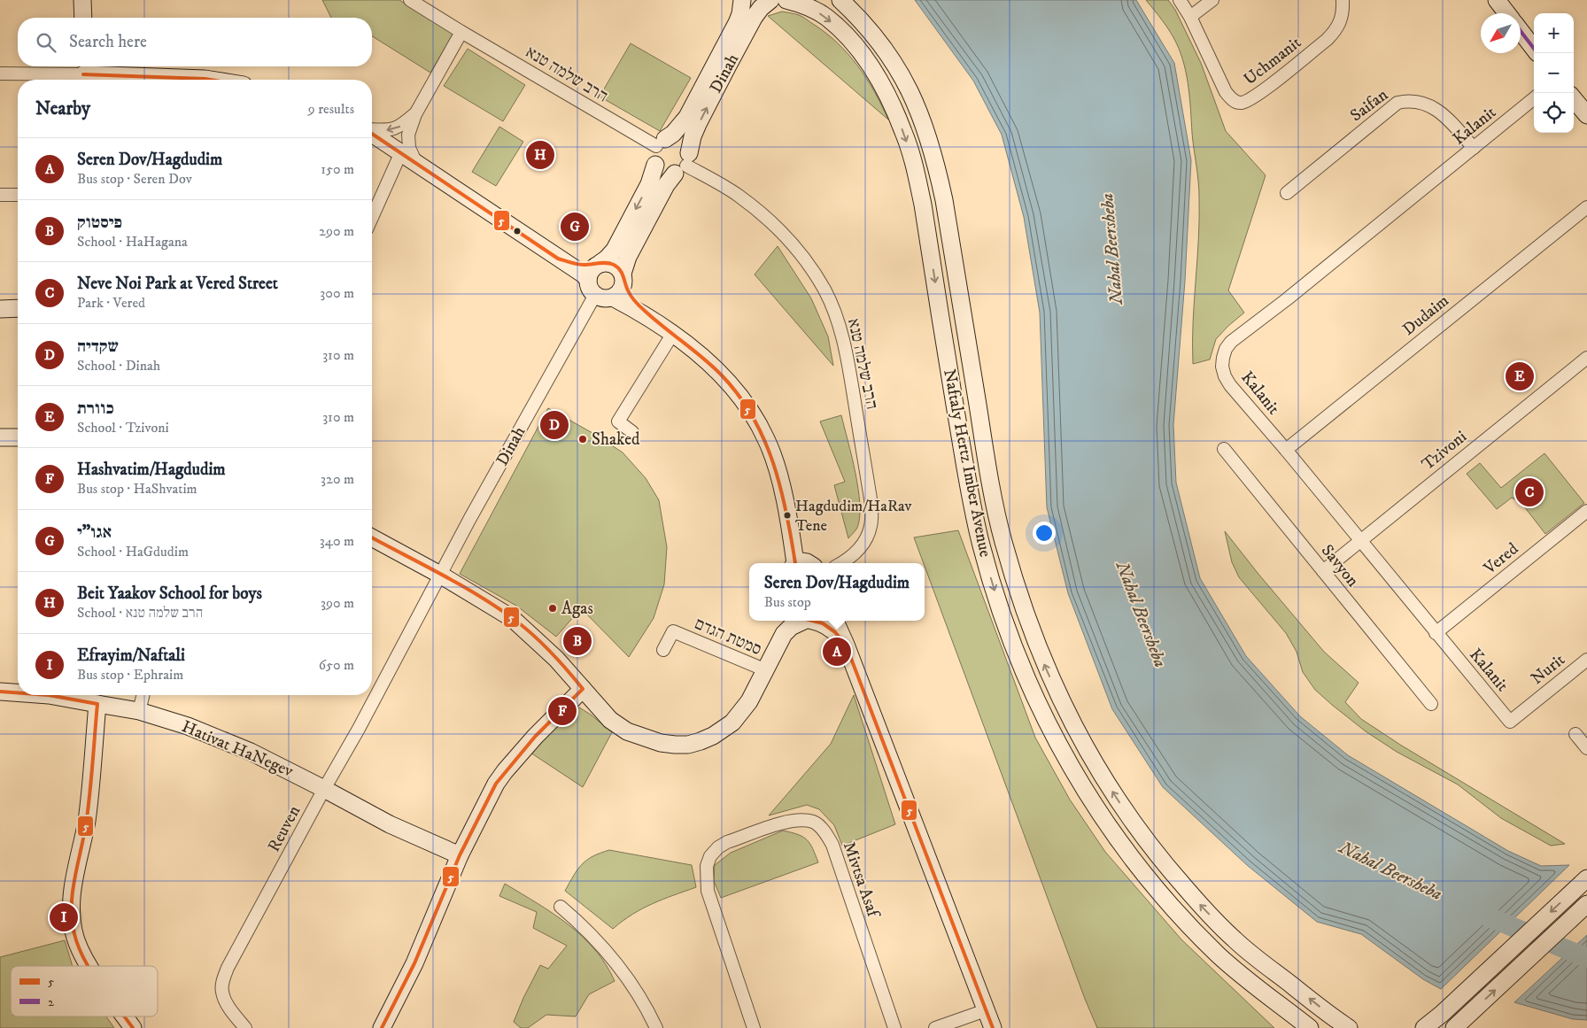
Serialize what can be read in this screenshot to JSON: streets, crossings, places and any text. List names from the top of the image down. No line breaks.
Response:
{"streets":{"street":["Uchmanit","Dinah","הרב שלמה טנא","Saifan","Kalanit","Dudaim","Tzivoni","Naftaly Hertz Imber Avenue","Vered","Savyon","סמטת הגדם","Nurit","Hativat HaNegev","Reuven","Mivtsa Asaf"]},"crossings":[["Dinah","הרב שלמה טנא"],["Dinah","Reuven"],["Saifan","Kalanit"],["Kalanit","Dudaim"],["Kalanit","Tzivoni"],["Kalanit","Vered"],["Kalanit","Nurit"],["Tzivoni","Savyon"],["Hativat HaNegev","Reuven"]],"water":["Nahal Beersheba"],"places":["Shaked","Hagdudim/HaRav Tene","Agas"],"lines":["transit line 2","transit line 5"],"legend":["5","2"],"north":"bottom left","page":{"map_buttons":["+","−"],"search":"Search here","heading":["Nearby","9 results"],"list":[{"mark":"A","name":"Seren Dov/Hagdudim","note":"Bus stop · Seren Dov","value":"150 m"},{"mark":"B","name":"פיסטוק","note":"School · HaHagana","value":"290 m"},{"mark":"C","name":"Neve Noi Park at Vered Street","note":"Park · Vered","value":"300 m"},{"mark":"D","name":"שקדיה","note":"School · Dinah","value":"310 m"},{"mark":"E","name":"כוורת","note":"School · Tzivoni","value":"310 m"},{"mark":"F","name":"Hashvatim/Hagdudim","note":"Bus stop · HaShvatim","value":"320 m"},{"mark":"G","name":"אגו\"י","note":"School · HaGdudim","value":"340 m"},{"mark":"H","name":"Beit Yaakov School for boys","note":"School · הרב שלמה טנא","value":"390 m"},{"mark":"I","name":"Efrayim/Naftali","note":"Bus stop · Ephraim","value":"650 m"}],"pins":["H","G","E","D","C","B","A","F","I"],"popup":["Seren Dov/Hagdudim","Bus stop"]}}
